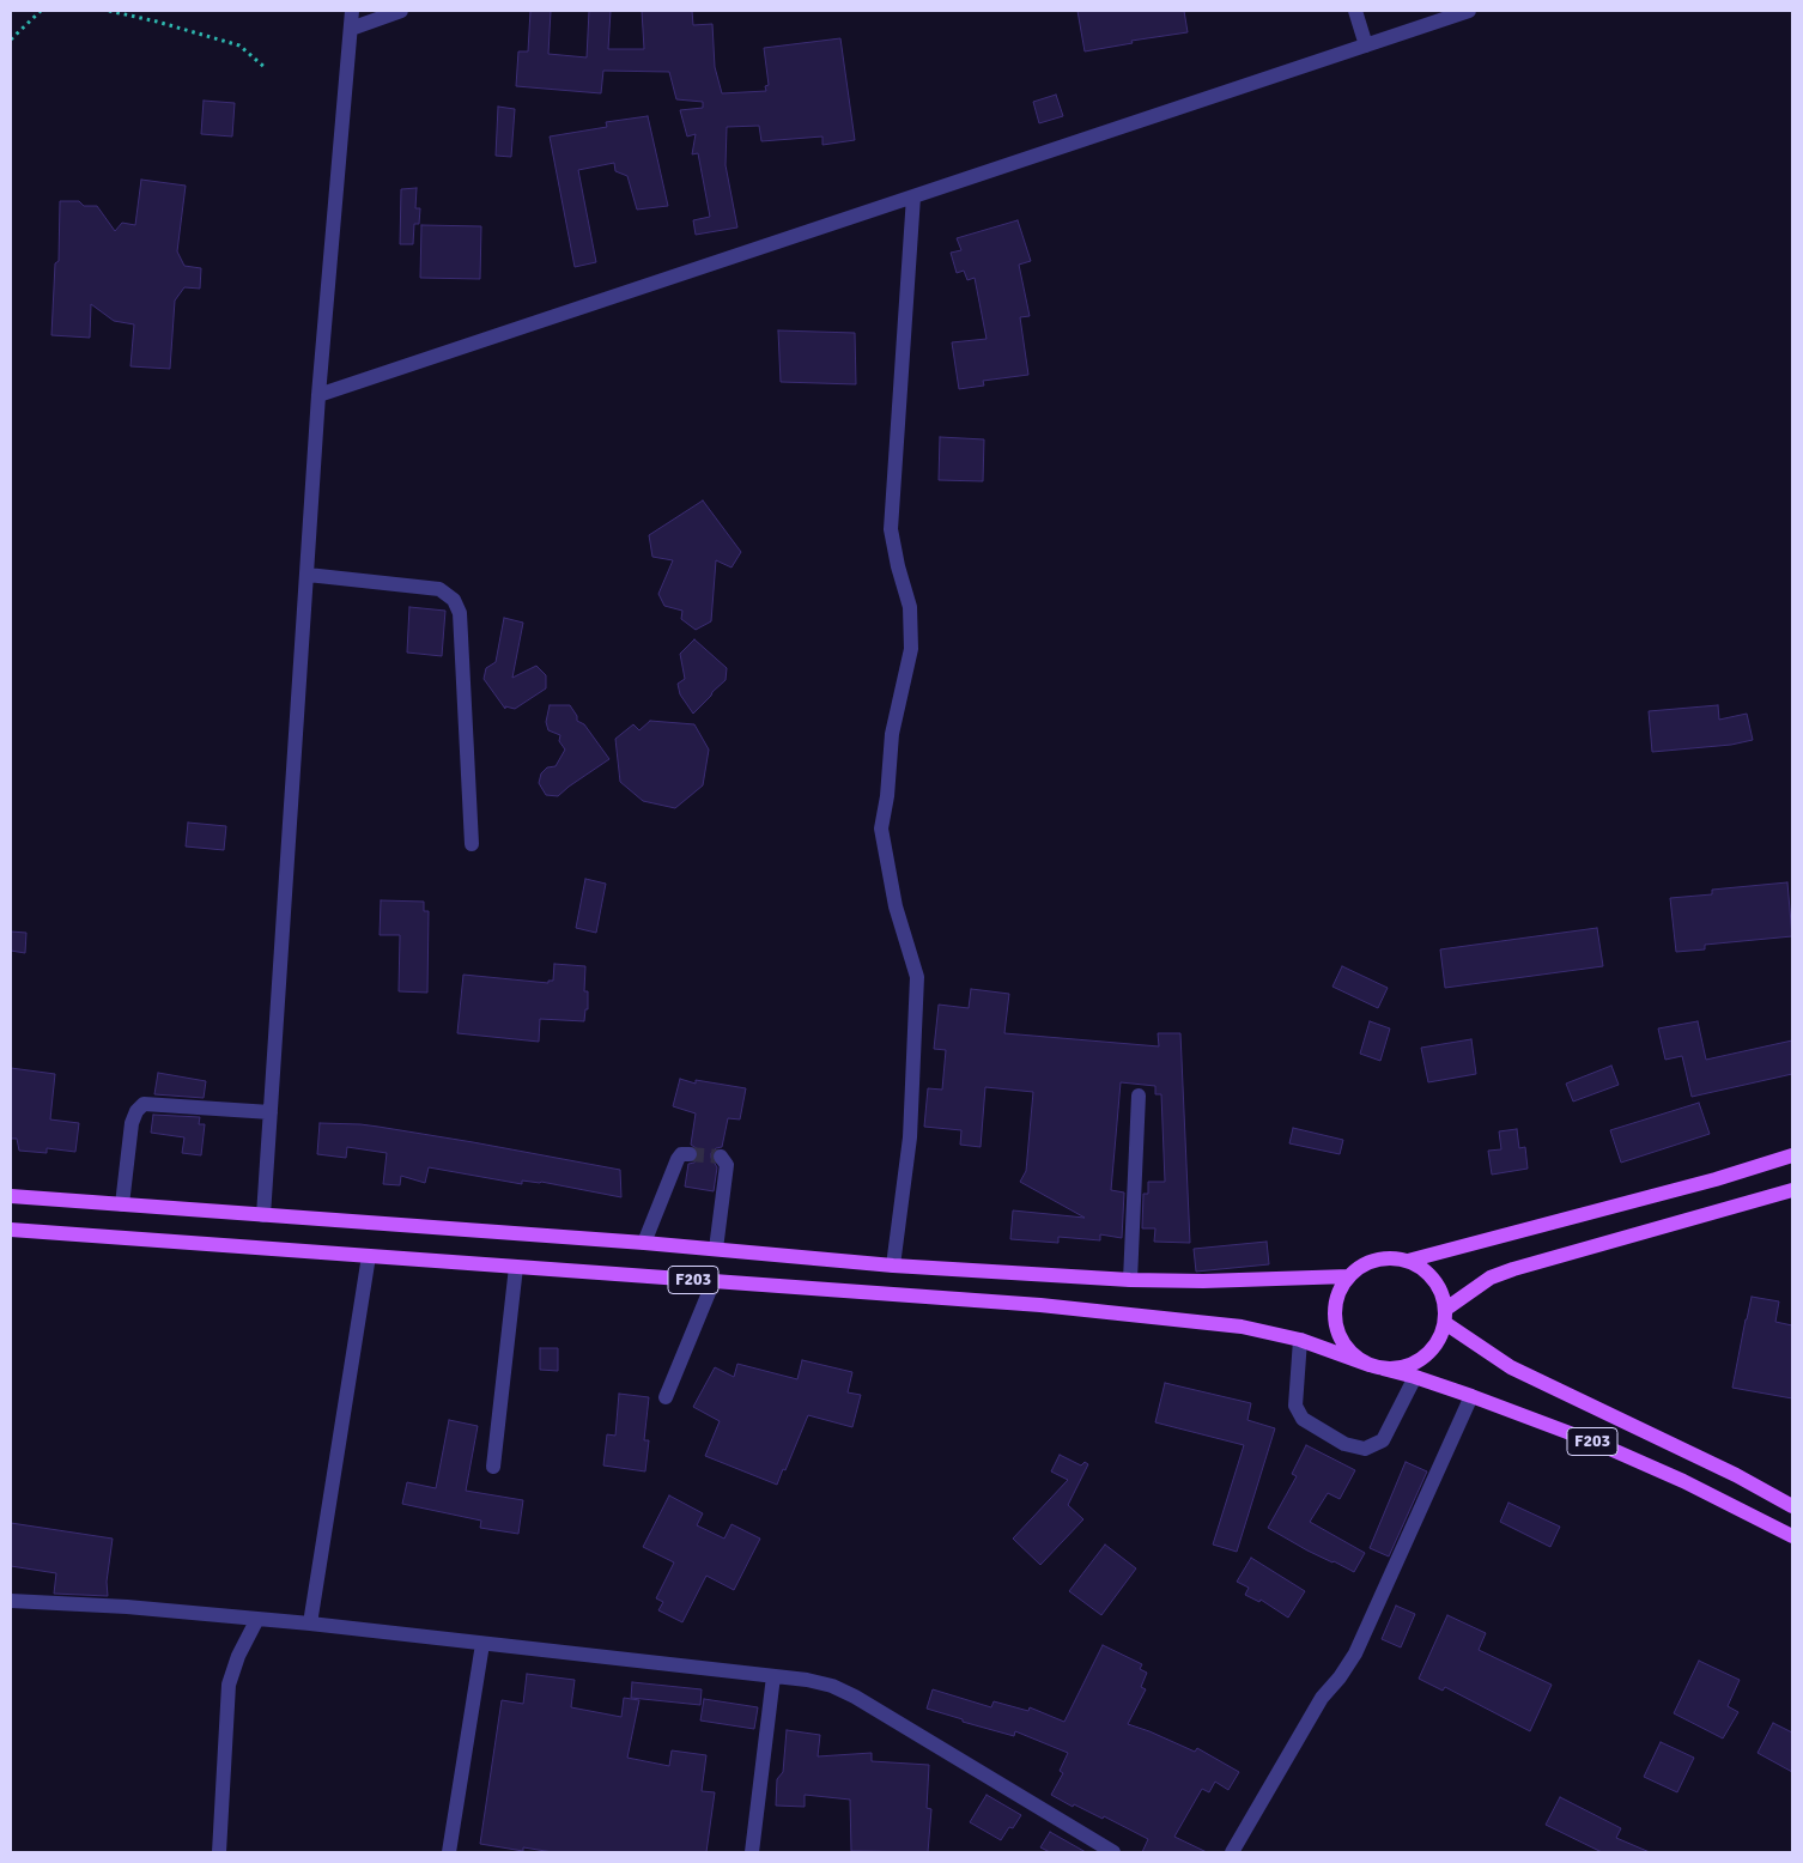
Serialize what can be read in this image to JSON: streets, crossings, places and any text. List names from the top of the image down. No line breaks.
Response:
{"streets":{"main road":["F203"]}}
